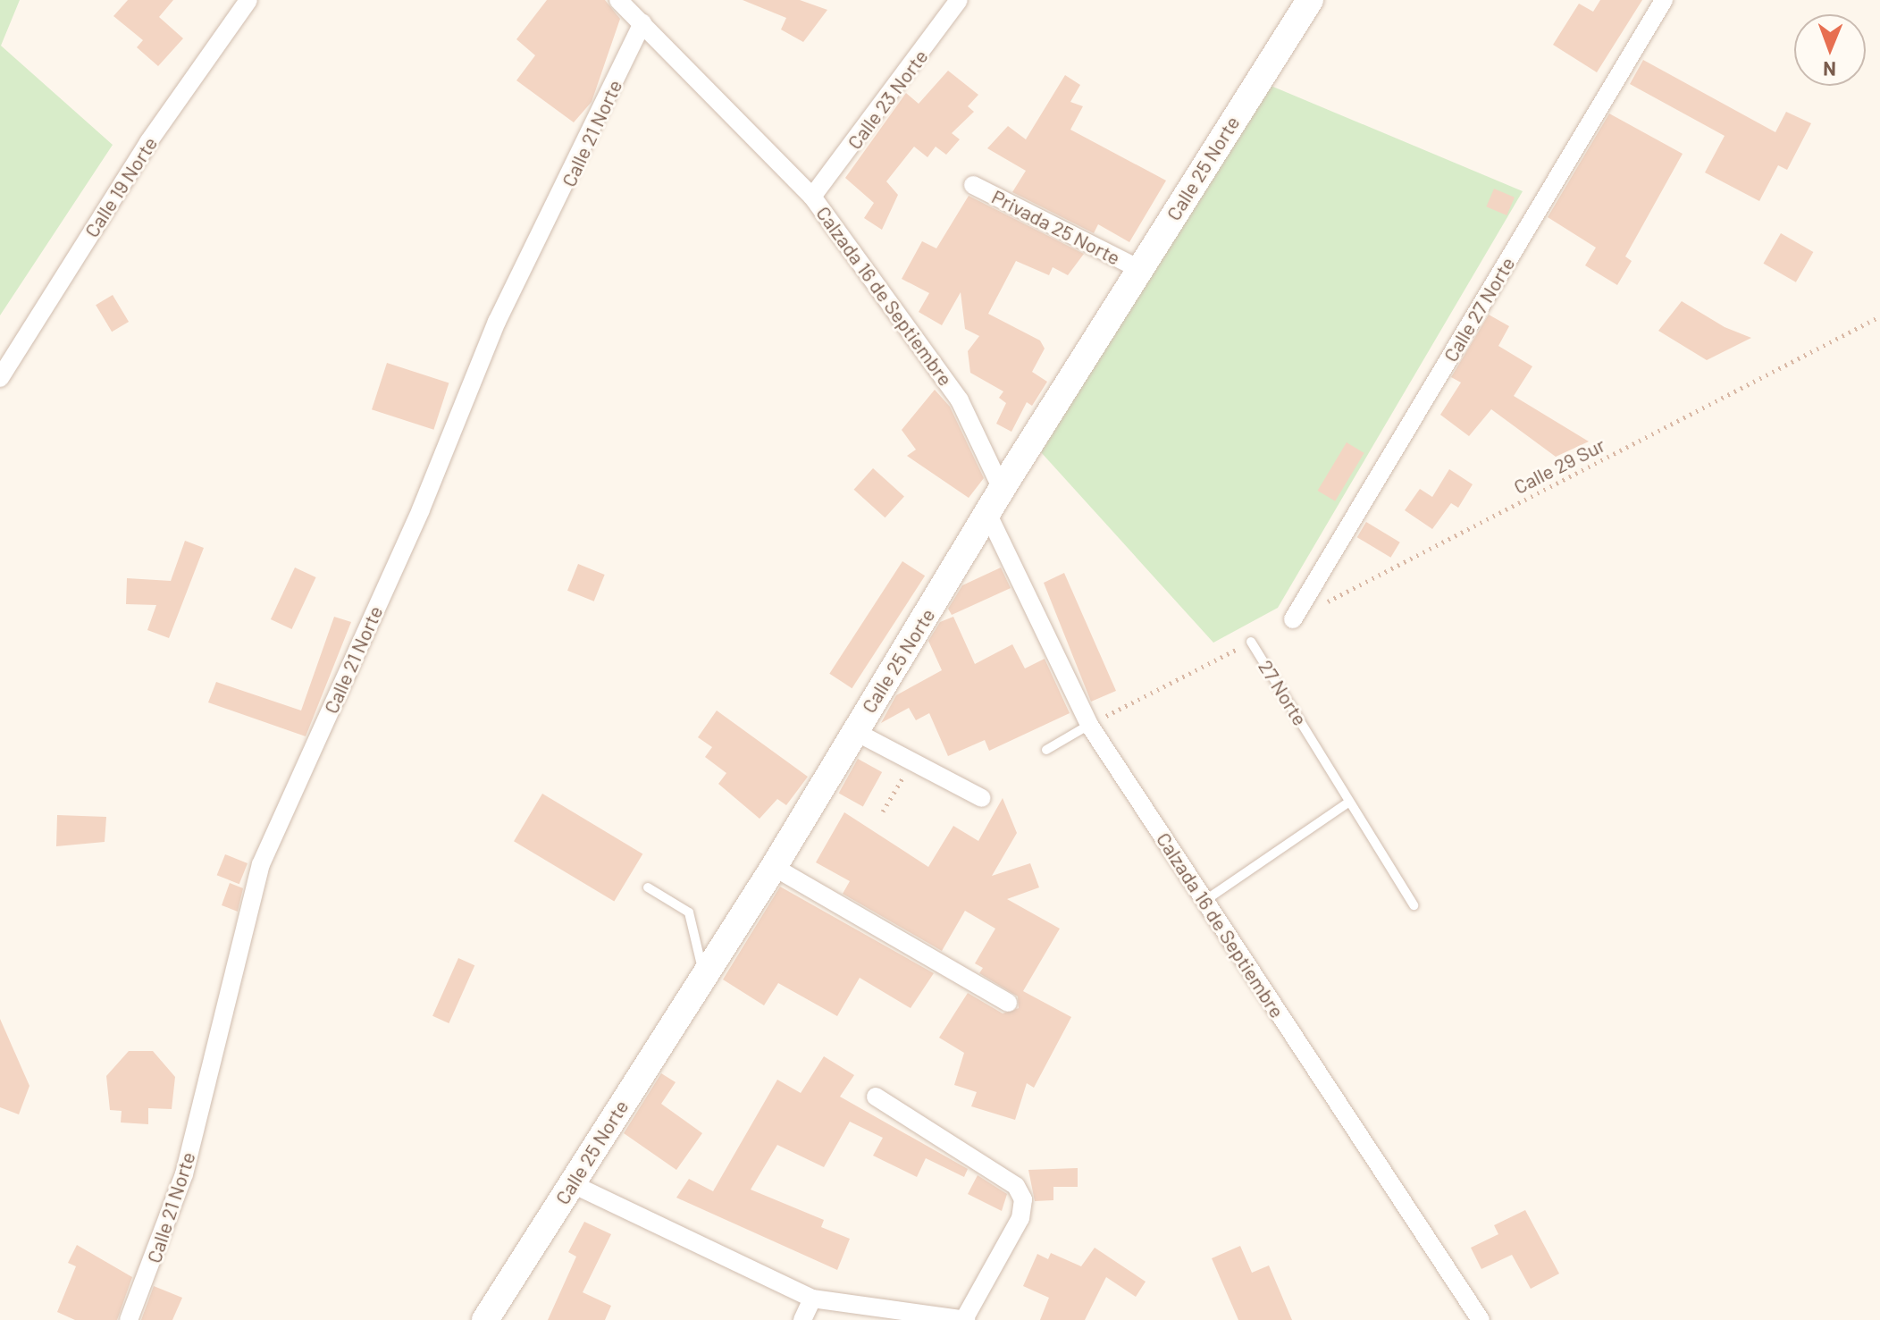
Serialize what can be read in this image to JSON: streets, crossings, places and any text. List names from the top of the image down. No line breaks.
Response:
{"streets":{"street":["Calle 23 Norte","Calle 21 Norte","Calle 25 Norte","Calle 19 Norte","Privada 25 Norte","Calzada 16 de Septiembre","Calle 27 Norte"],"lane":["27 Norte"],"path":["Calle 29 Sur"]},"crossings":[["Calle 23 Norte","Calzada 16 de Septiembre"],["Calle 21 Norte","Calzada 16 de Septiembre"],["Calle 25 Norte","Privada 25 Norte"],["Calle 25 Norte","Calzada 16 de Septiembre"],["Calzada 16 de Septiembre","27 Norte"],["Calle 27 Norte","Calle 29 Sur"]],"north":"bottom"}
